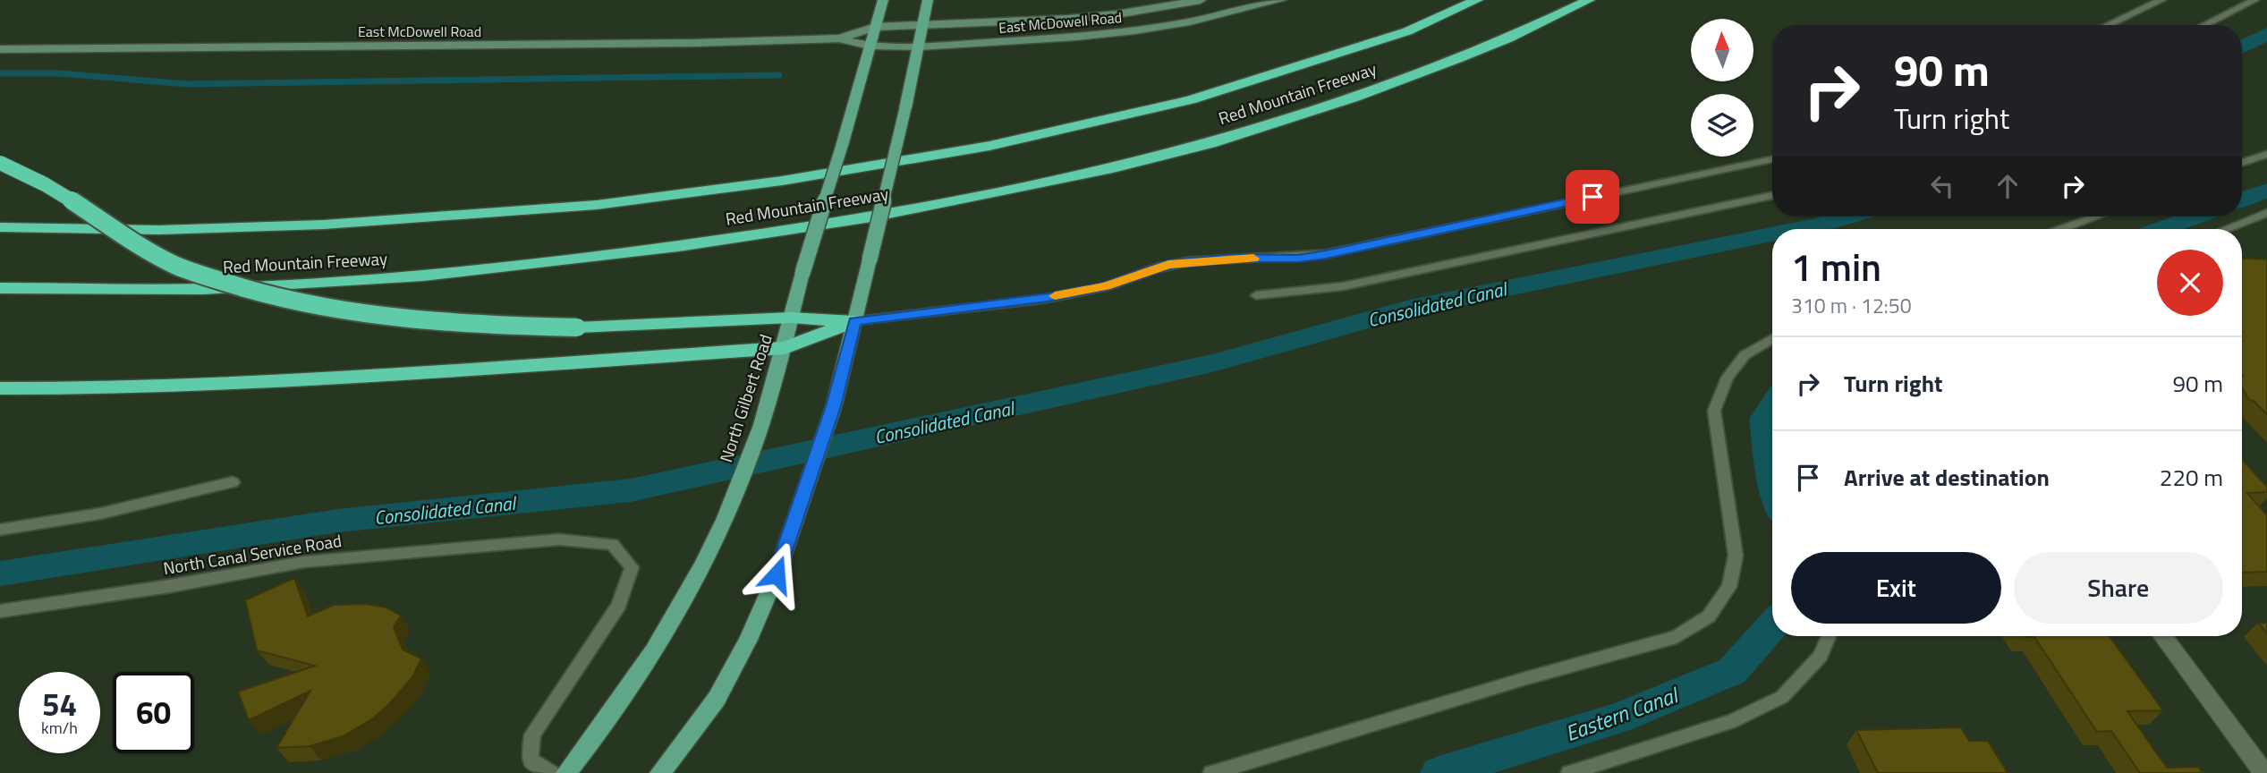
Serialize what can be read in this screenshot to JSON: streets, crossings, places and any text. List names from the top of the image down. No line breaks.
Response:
{"streets":{"highway":["Red Mountain Freeway"],"main road":["North Gilbert Road"],"street":["East McDowell Road"],"lane":["North Canal Service Road"]},"crossings":[["East McDowell Road","North Gilbert Road"]],"water":["Consolidated Canal","Eastern Canal"],"north":"top","page":{"turn":["90 m","Turn right"],"heading":["1 min","310 m · 12:50"],"list":[{"name":"Turn right","value":"90 m"},{"name":"Arrive at destination","value":"220 m"}],"buttons":["Exit","Share"],"speed":"54 km/h","limit":"60"}}
